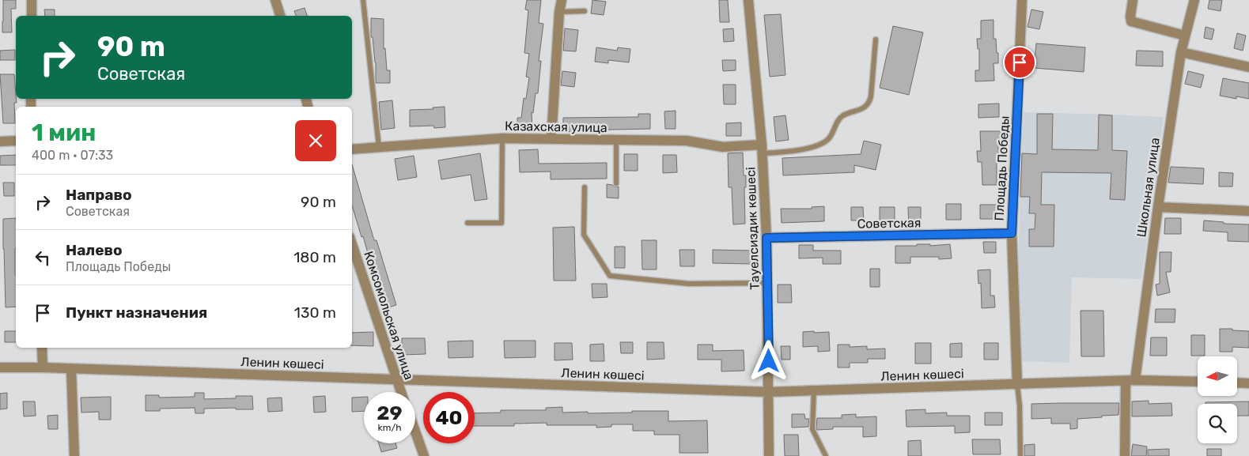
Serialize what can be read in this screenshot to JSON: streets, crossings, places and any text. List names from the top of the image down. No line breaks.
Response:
{"streets":{"street":["Казахская улица","Площадь Победы","Школьная улица","Советская","Тауелсиздик көшесі","Комсомольская улица","Ленин көшесі"]},"crossings":[["Казахская улица","Тауелсиздик көшесі"],["Площадь Победы","Советская"],["Площадь Победы","Ленин көшесі"],["Школьная улица","Ленин көшесі"],["Советская","Тауелсиздик көшесі"],["Тауелсиздик көшесі","Ленин көшесі"],["Комсомольская улица","Ленин көшесі"]],"north":"left","page":{"turn":["90 m","Советская"],"heading":["1 мин","400 m · 07:33"],"list":[{"name":"Направо","note":"Советская","value":"90 m"},{"name":"Налево","note":"Площадь Победы","value":"180 m"},{"name":"Пункт назначения","value":"130 m"}],"speed":"29 km/h","limit":"40"}}
